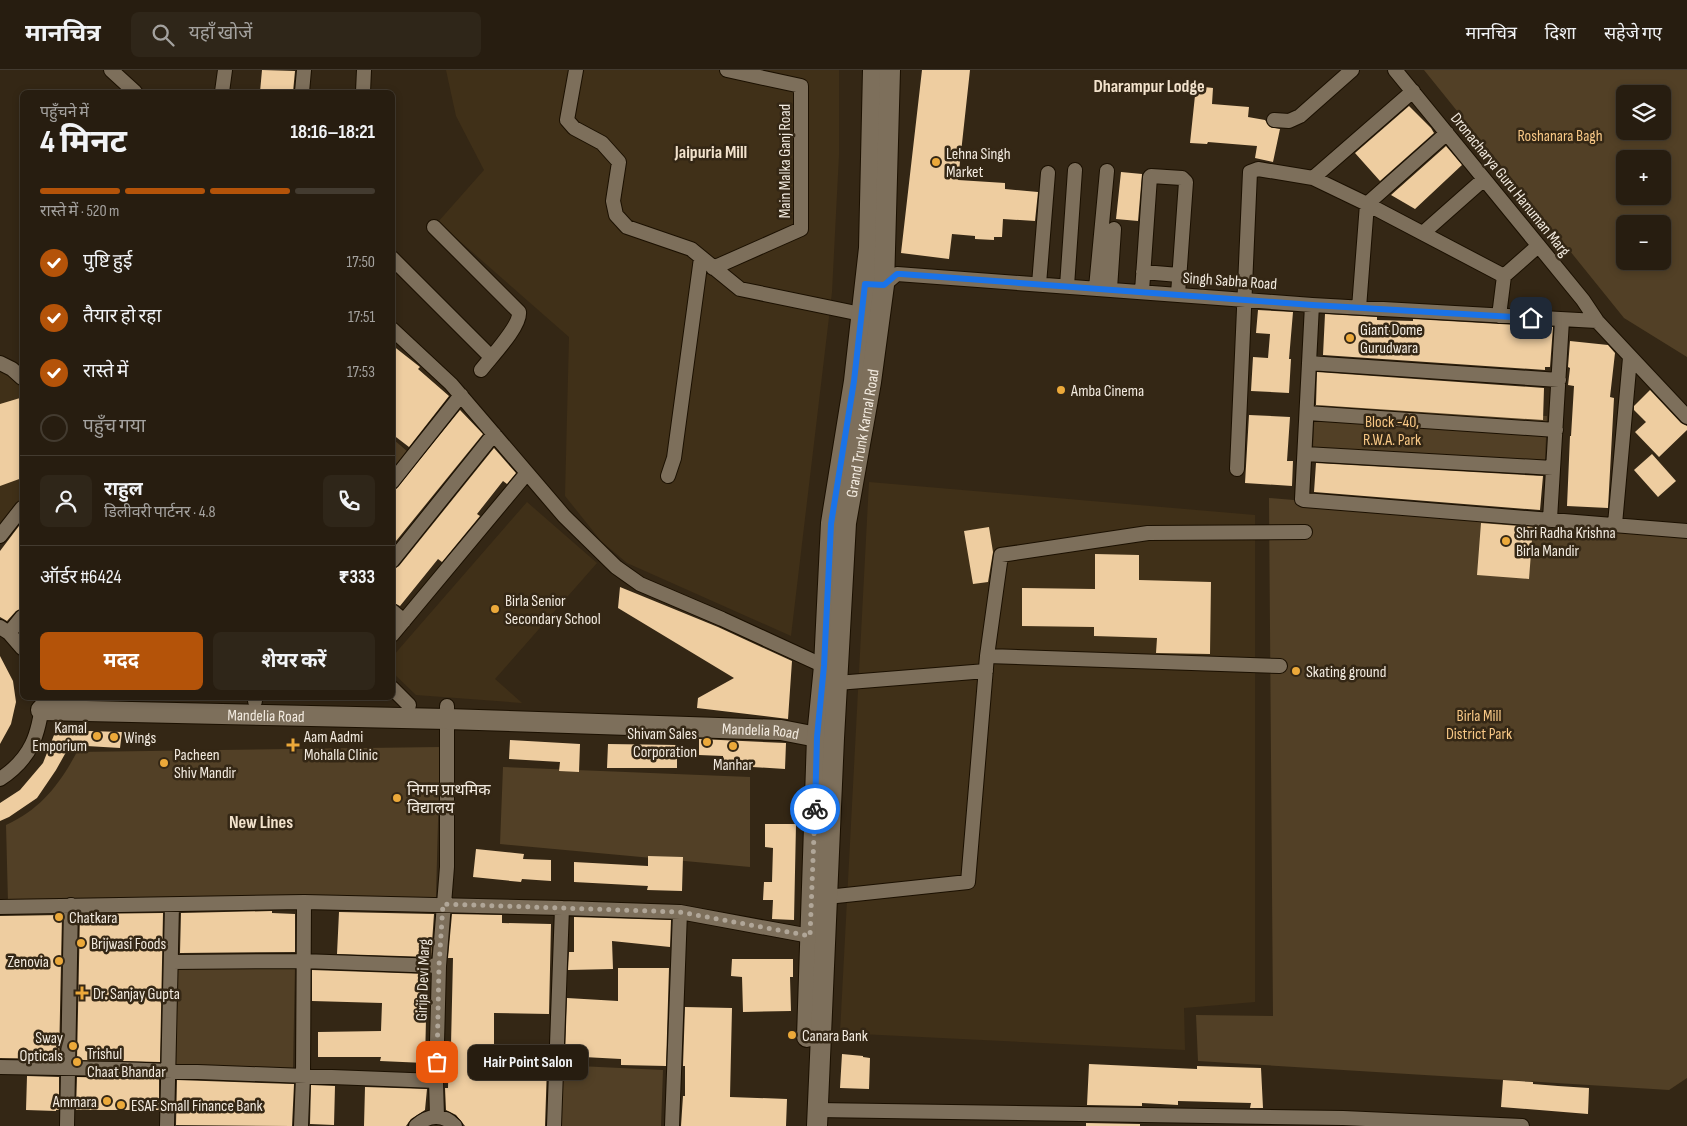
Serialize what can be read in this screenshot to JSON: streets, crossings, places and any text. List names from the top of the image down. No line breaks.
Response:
{"streets":{"main road":["Grand Trunk Karnal Road","Mandelia Road"],"street":["Main Malka Ganj Road","Dronacharya Guru Hanuman Marg","Singh Sabha Road","Girija Devi Marg"]},"crossings":[["Dronacharya Guru Hanuman Marg","Singh Sabha Road"],["Singh Sabha Road","Grand Trunk Karnal Road"],["Grand Trunk Karnal Road","Mandelia Road"],["Mandelia Road","Girija Devi Marg"]],"districts":["Dharampur Lodge","Jaipuria Mill","New Lines"],"parks":["Roshanara Bagh","Block -40, R.W.A. Park","Birla Mill District Park"],"places":{"other":["Lehna Singh Market","Giant Dome Gurudwara","Amba Cinema","Shri Radha Krishna Birla Mandir","Birla Senior Secondary School","Skating ground","Kamal Emporium","Wings","Shivam Sales Corporation","Manhar","Pacheen Shiv Mandir","निगम प्राथमिक विद्यालय","Chatkara","Brijwasi Foods","Zenovia","Canara Bank","Sway Opticals","Trishul Chaat Bhandar","Hair Point Salon","Ammara","ESAF Small Finance Bank"],"health":["Aam Aadmi Mohalla Clinic","Dr. Sanjay Gupta"]},"page":{"header":"मानचित्र","search":"यहाँ खोजें","nav":["मानचित्र","दिशा","सहेजे गए"],"map_buttons":["+","−"],"heading":["4 मिनट","पहुँचने में","18:16–18:21"],"panel":["राहुल","डिलीवरी पार्टनर · 4.8","ऑर्डर #6424","₹333"],"bar":"रास्ते में · 520 m","list":[["पुष्टि हुई","17:50"],["तैयार हो रहा","17:51"],["रास्ते में","17:53"],"पहुँच गया"],"buttons":["मदद","शेयर करें"],"bubble":"Hair Point Salon"}}
